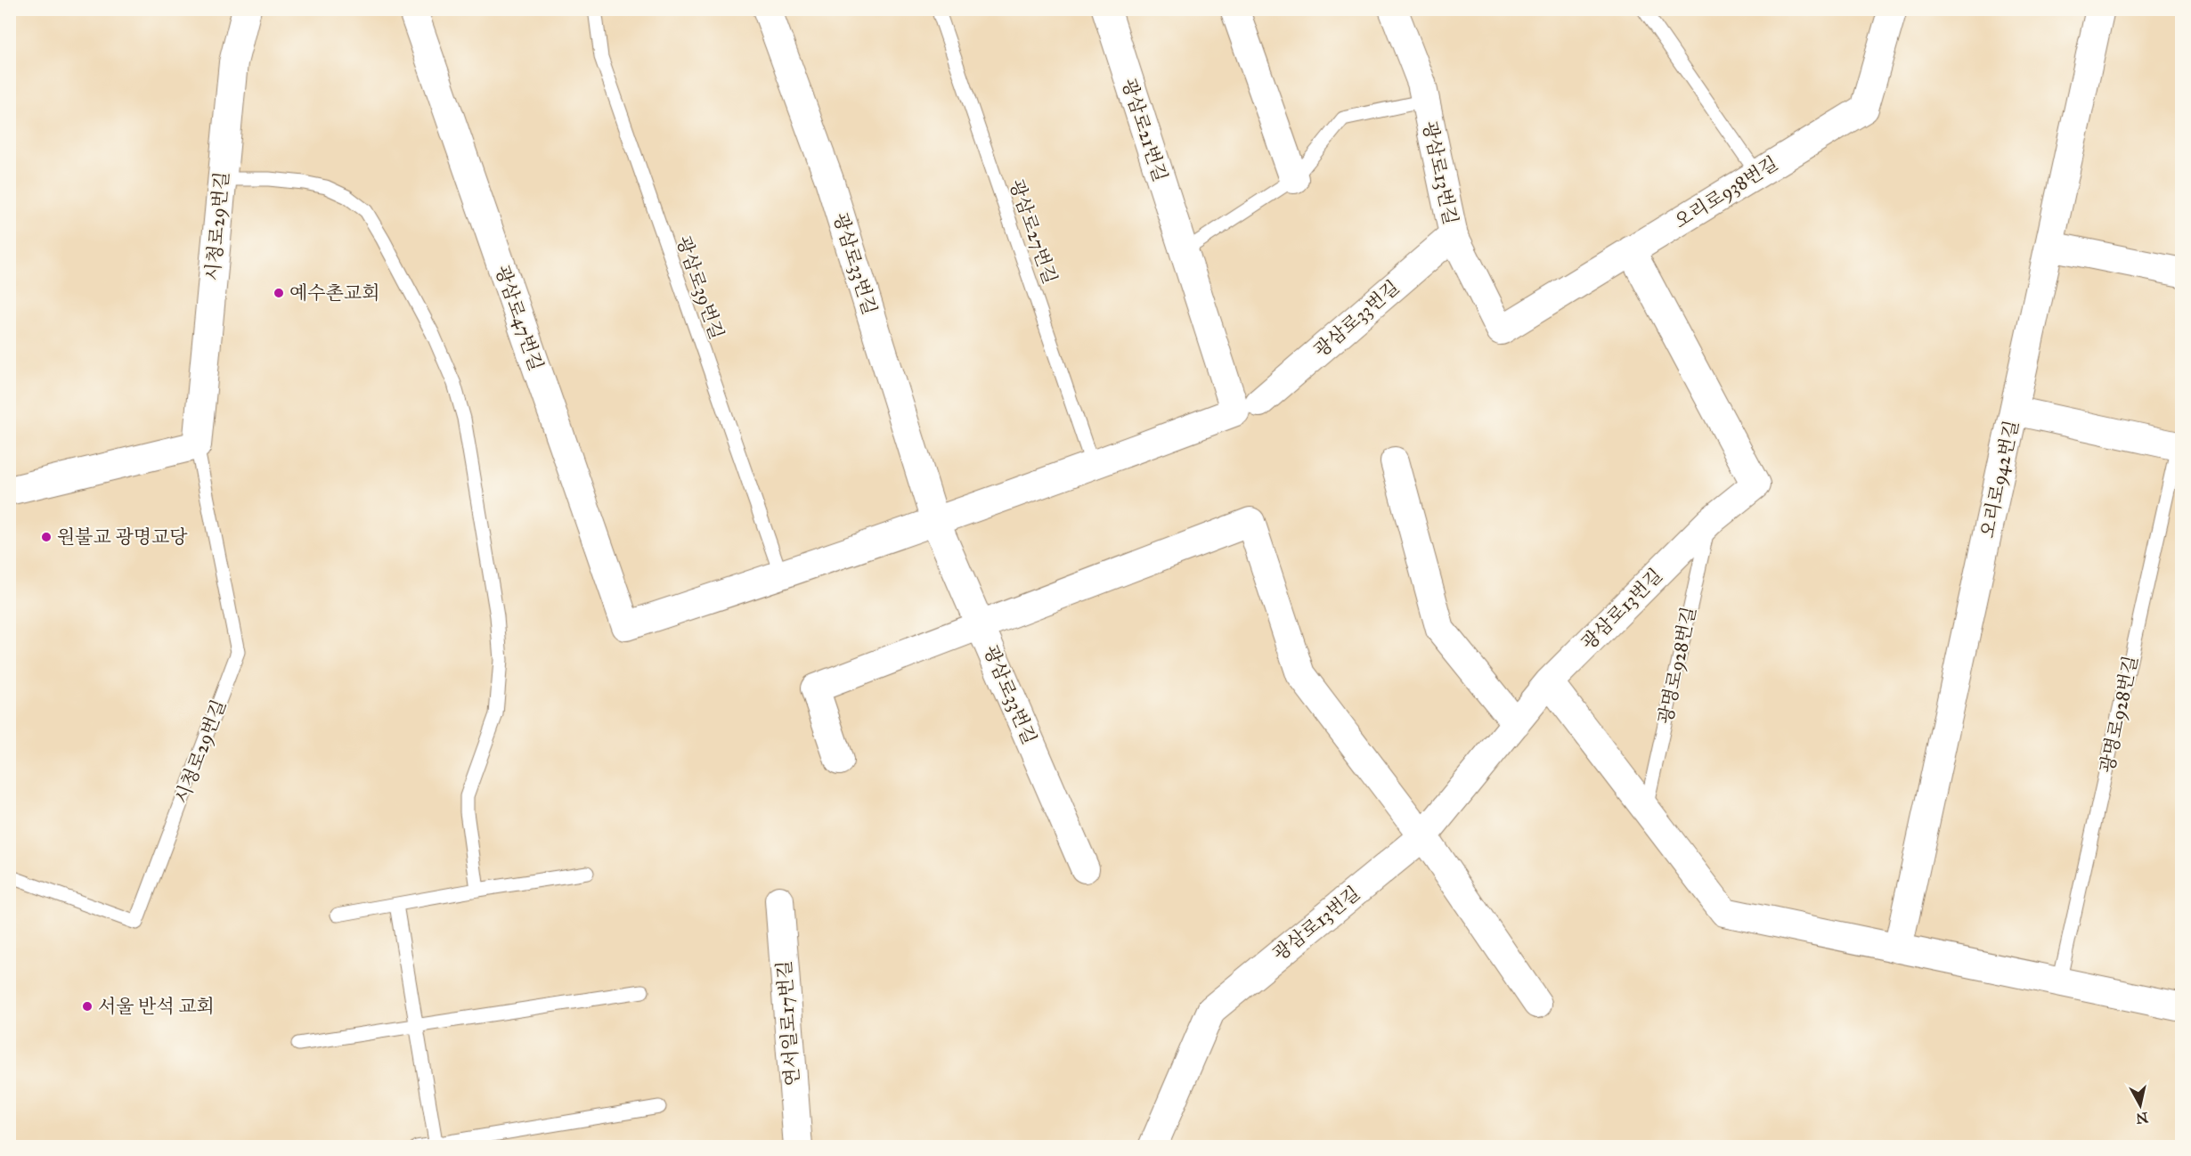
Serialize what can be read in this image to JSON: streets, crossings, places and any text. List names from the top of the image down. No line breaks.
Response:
{"streets":{"street":["광삼로21번길","광삼로13번길","오리로938번길","시청로29번길","광삼로33번길","광삼로47번길","오리로942번길","광명로928번길","연서일로17번길"],"lane":["광삼로27번길","광삼로39번길"]},"crossings":[["광삼로21번길","광삼로33번길"],["광삼로13번길","오리로938번길"],["광삼로13번길","광삼로33번길"],["광삼로13번길","광명로928번길"],["광삼로27번길","광삼로33번길"],["광삼로33번길","광삼로39번길"],["광삼로33번길","광삼로47번길"],["오리로942번길","광명로928번길"]],"places":["예수촌교회","원불교 광명교당","서울 반석 교회"],"north":"bottom"}
